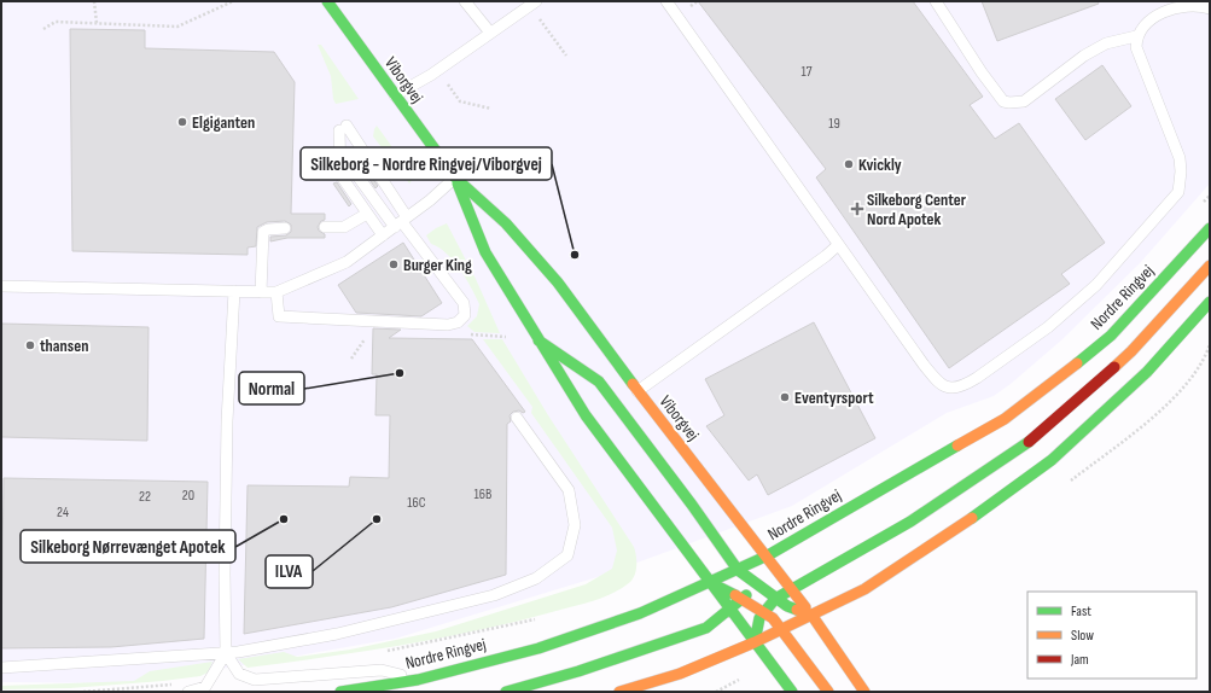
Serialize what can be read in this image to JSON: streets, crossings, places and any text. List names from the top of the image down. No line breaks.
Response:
{"streets":{"main road":["Viborgvej","Nordre Ringvej"]},"crossings":[["Viborgvej","Nordre Ringvej"]],"places":{"other":["Elgiganten","Kvickly","Silkeborg - Nordre Ringvej/Viborgvej","Burger King","thansen","Normal","Eventyrsport","Silkeborg Nørrevænget Apotek","ILVA"],"health":["Silkeborg Center Nord Apotek"]},"house_numbers":["17","19","16B","20","22","16C","24"],"legend":["Fast","Slow","Jam"]}
